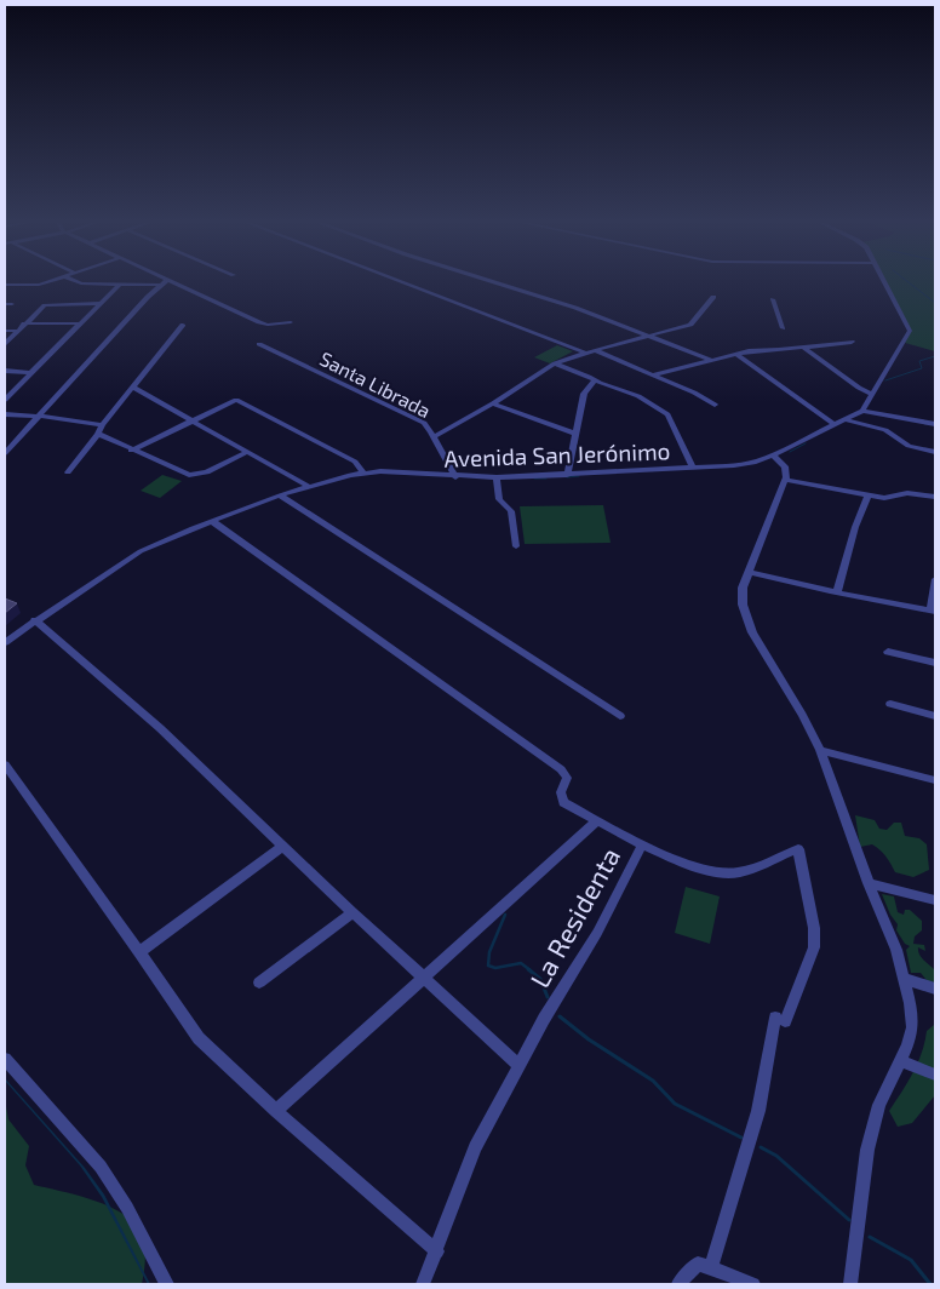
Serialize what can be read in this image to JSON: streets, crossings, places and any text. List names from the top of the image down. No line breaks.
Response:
{"streets":{"street":["Santa Librada","Avenida San Jerónimo","La Residenta"]},"crossings":[["Santa Librada","Avenida San Jerónimo"],["Avenida San Jerónimo","La Residenta"]]}
